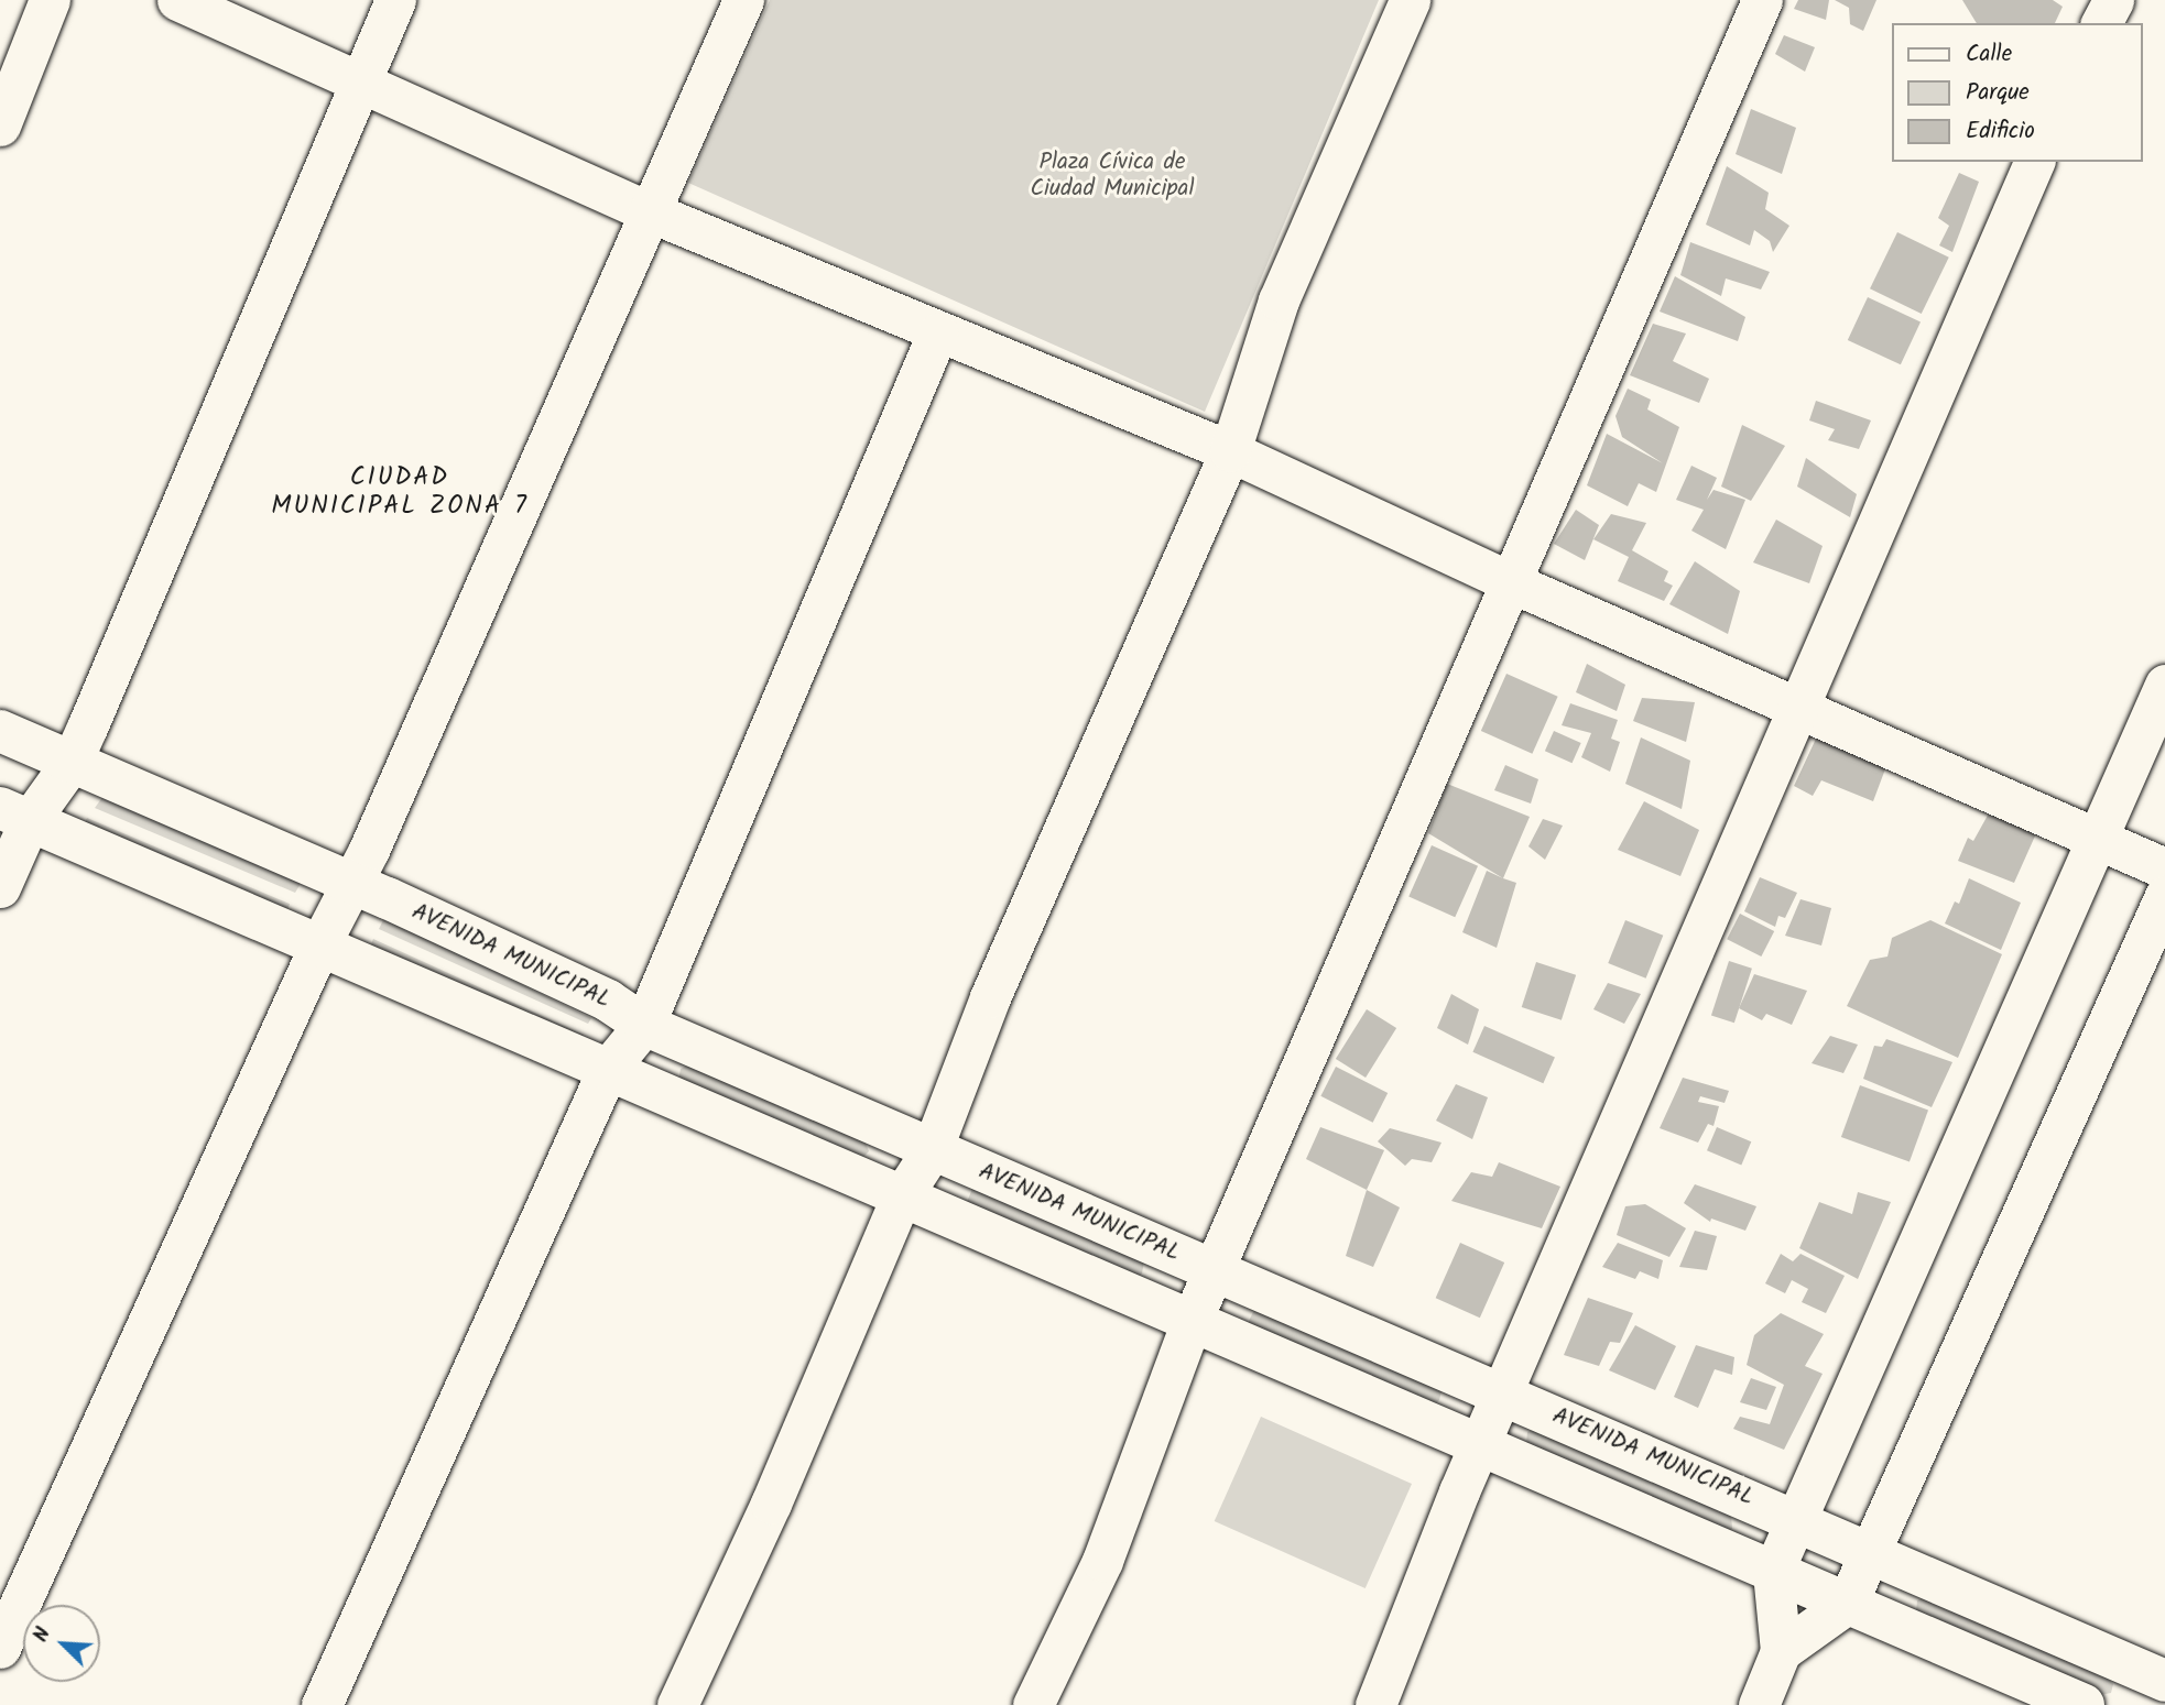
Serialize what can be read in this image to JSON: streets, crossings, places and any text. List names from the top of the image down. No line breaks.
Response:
{"streets":{"street":["AVENIDA MUNICIPAL"]},"districts":["CIUDAD MUNICIPAL ZONA 7"],"parks":["Plaza Cívica de Ciudad Municipal"],"legend":["Calle","Parque","Edificio"],"north":"top left"}
